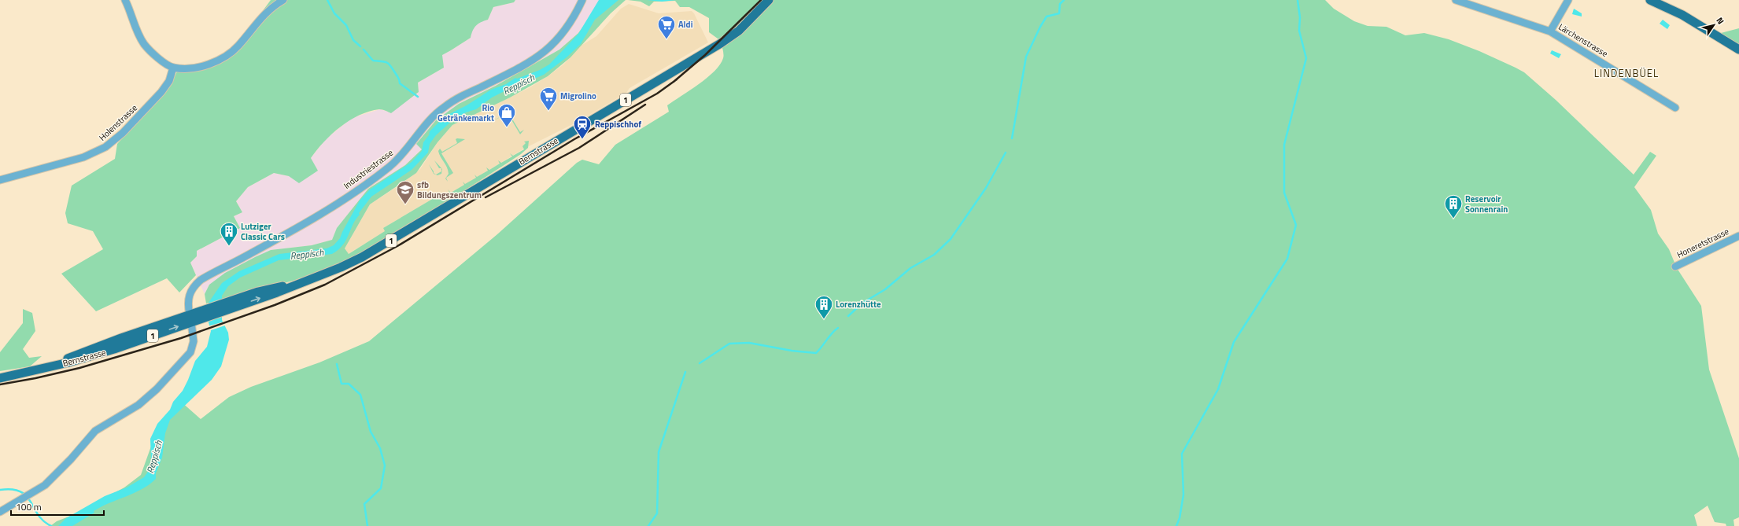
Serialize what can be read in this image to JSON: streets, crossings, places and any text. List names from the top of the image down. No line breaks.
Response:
{"streets":{"main road":["1","Bernstrasse"],"street":["Lärchenstrasse","Holenstrasse","Industriestrasse","Honeretstrasse"]},"crossings":[["Bernstrasse","Industriestrasse"]],"districts":["LINDENBÜEL"],"water":["Reppisch"],"places":{"supermarket":["Aldi","Migrolino"],"shop":["Rio Getränkemarkt"],"station":["Reppischhof"],"school or university":["sfb Bildungszentrum"],"building":["Reservoir Sonnenrain","Lutziger Classic Cars","Lorenzhütte"]},"scale_bar":"100 m","north":"top right"}
